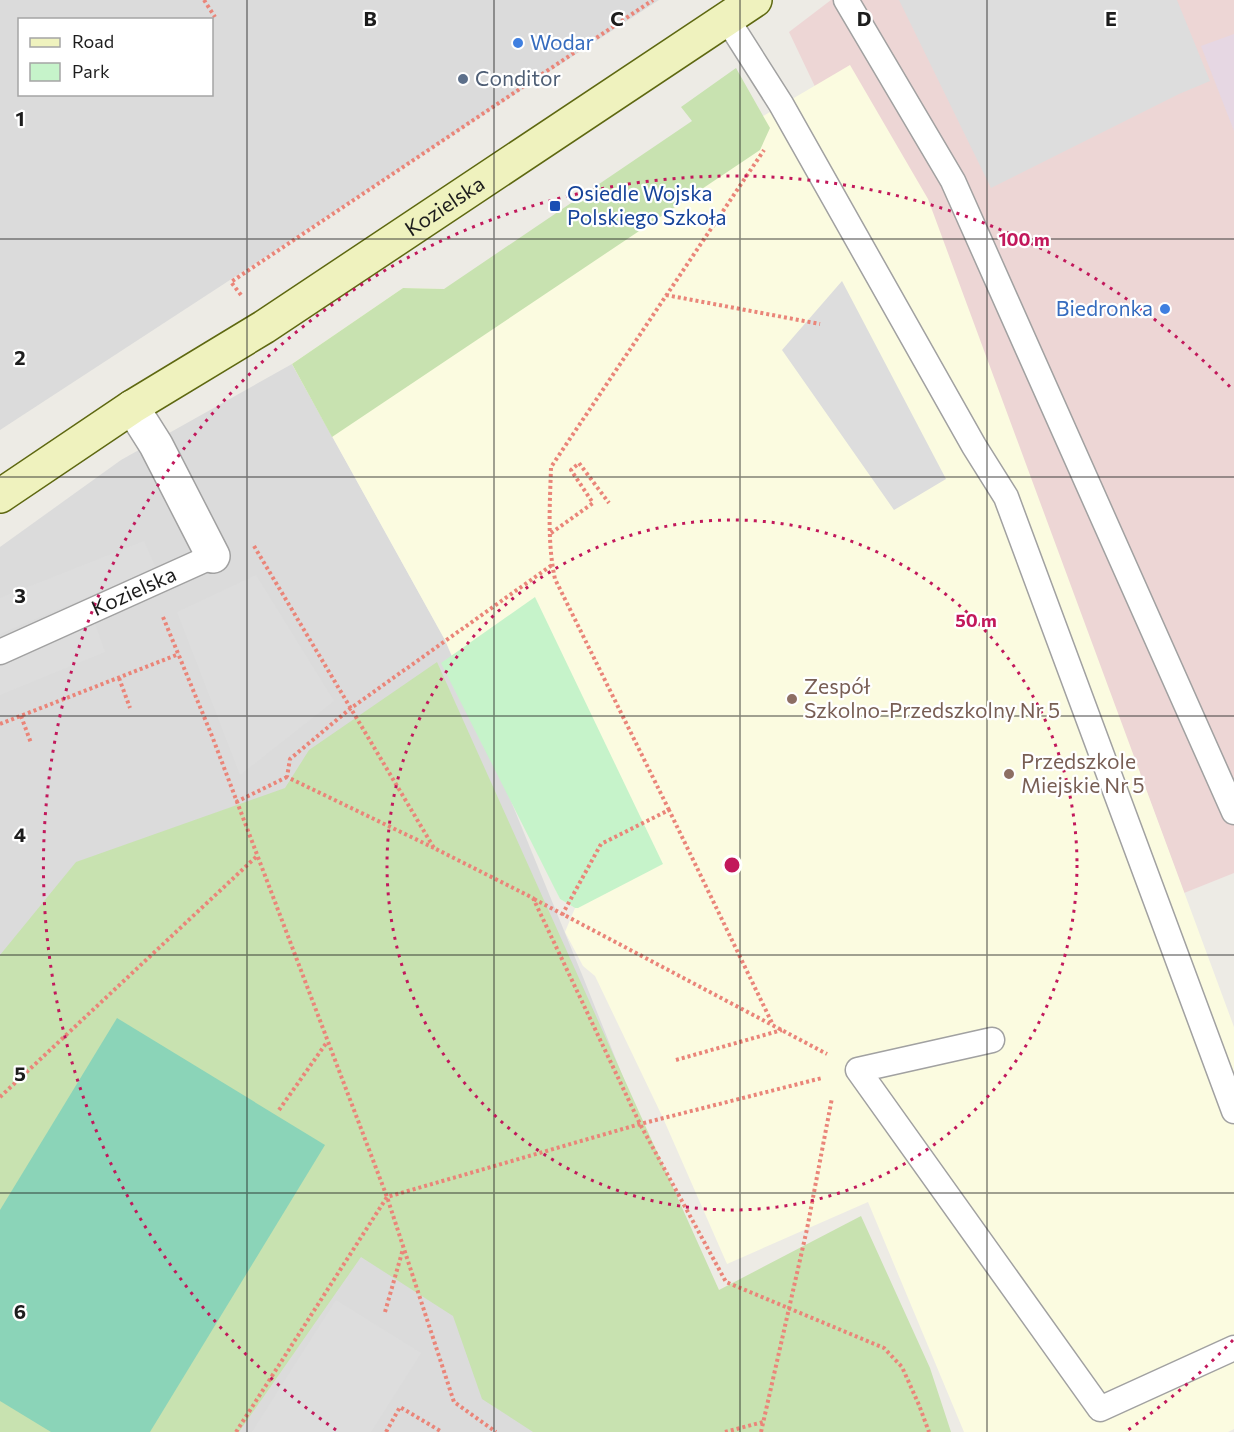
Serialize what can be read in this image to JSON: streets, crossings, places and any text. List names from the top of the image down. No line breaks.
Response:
{"streets":{"street":["Kozielska"]},"places":{"other":["Wodar","Conditor","Biedronka","Zespół Szkolno-Przedszkolny Nr 5","Przedszkole Miejskie Nr 5"],"transit":["Osiedle Wojska Polskiego Szkoła"]},"legend":["Road","Park"],"grid":{"columns":["B","C","D","E"],"rows":["1","2","3","4","5","6"]},"rings":["100 m","50 m"]}
